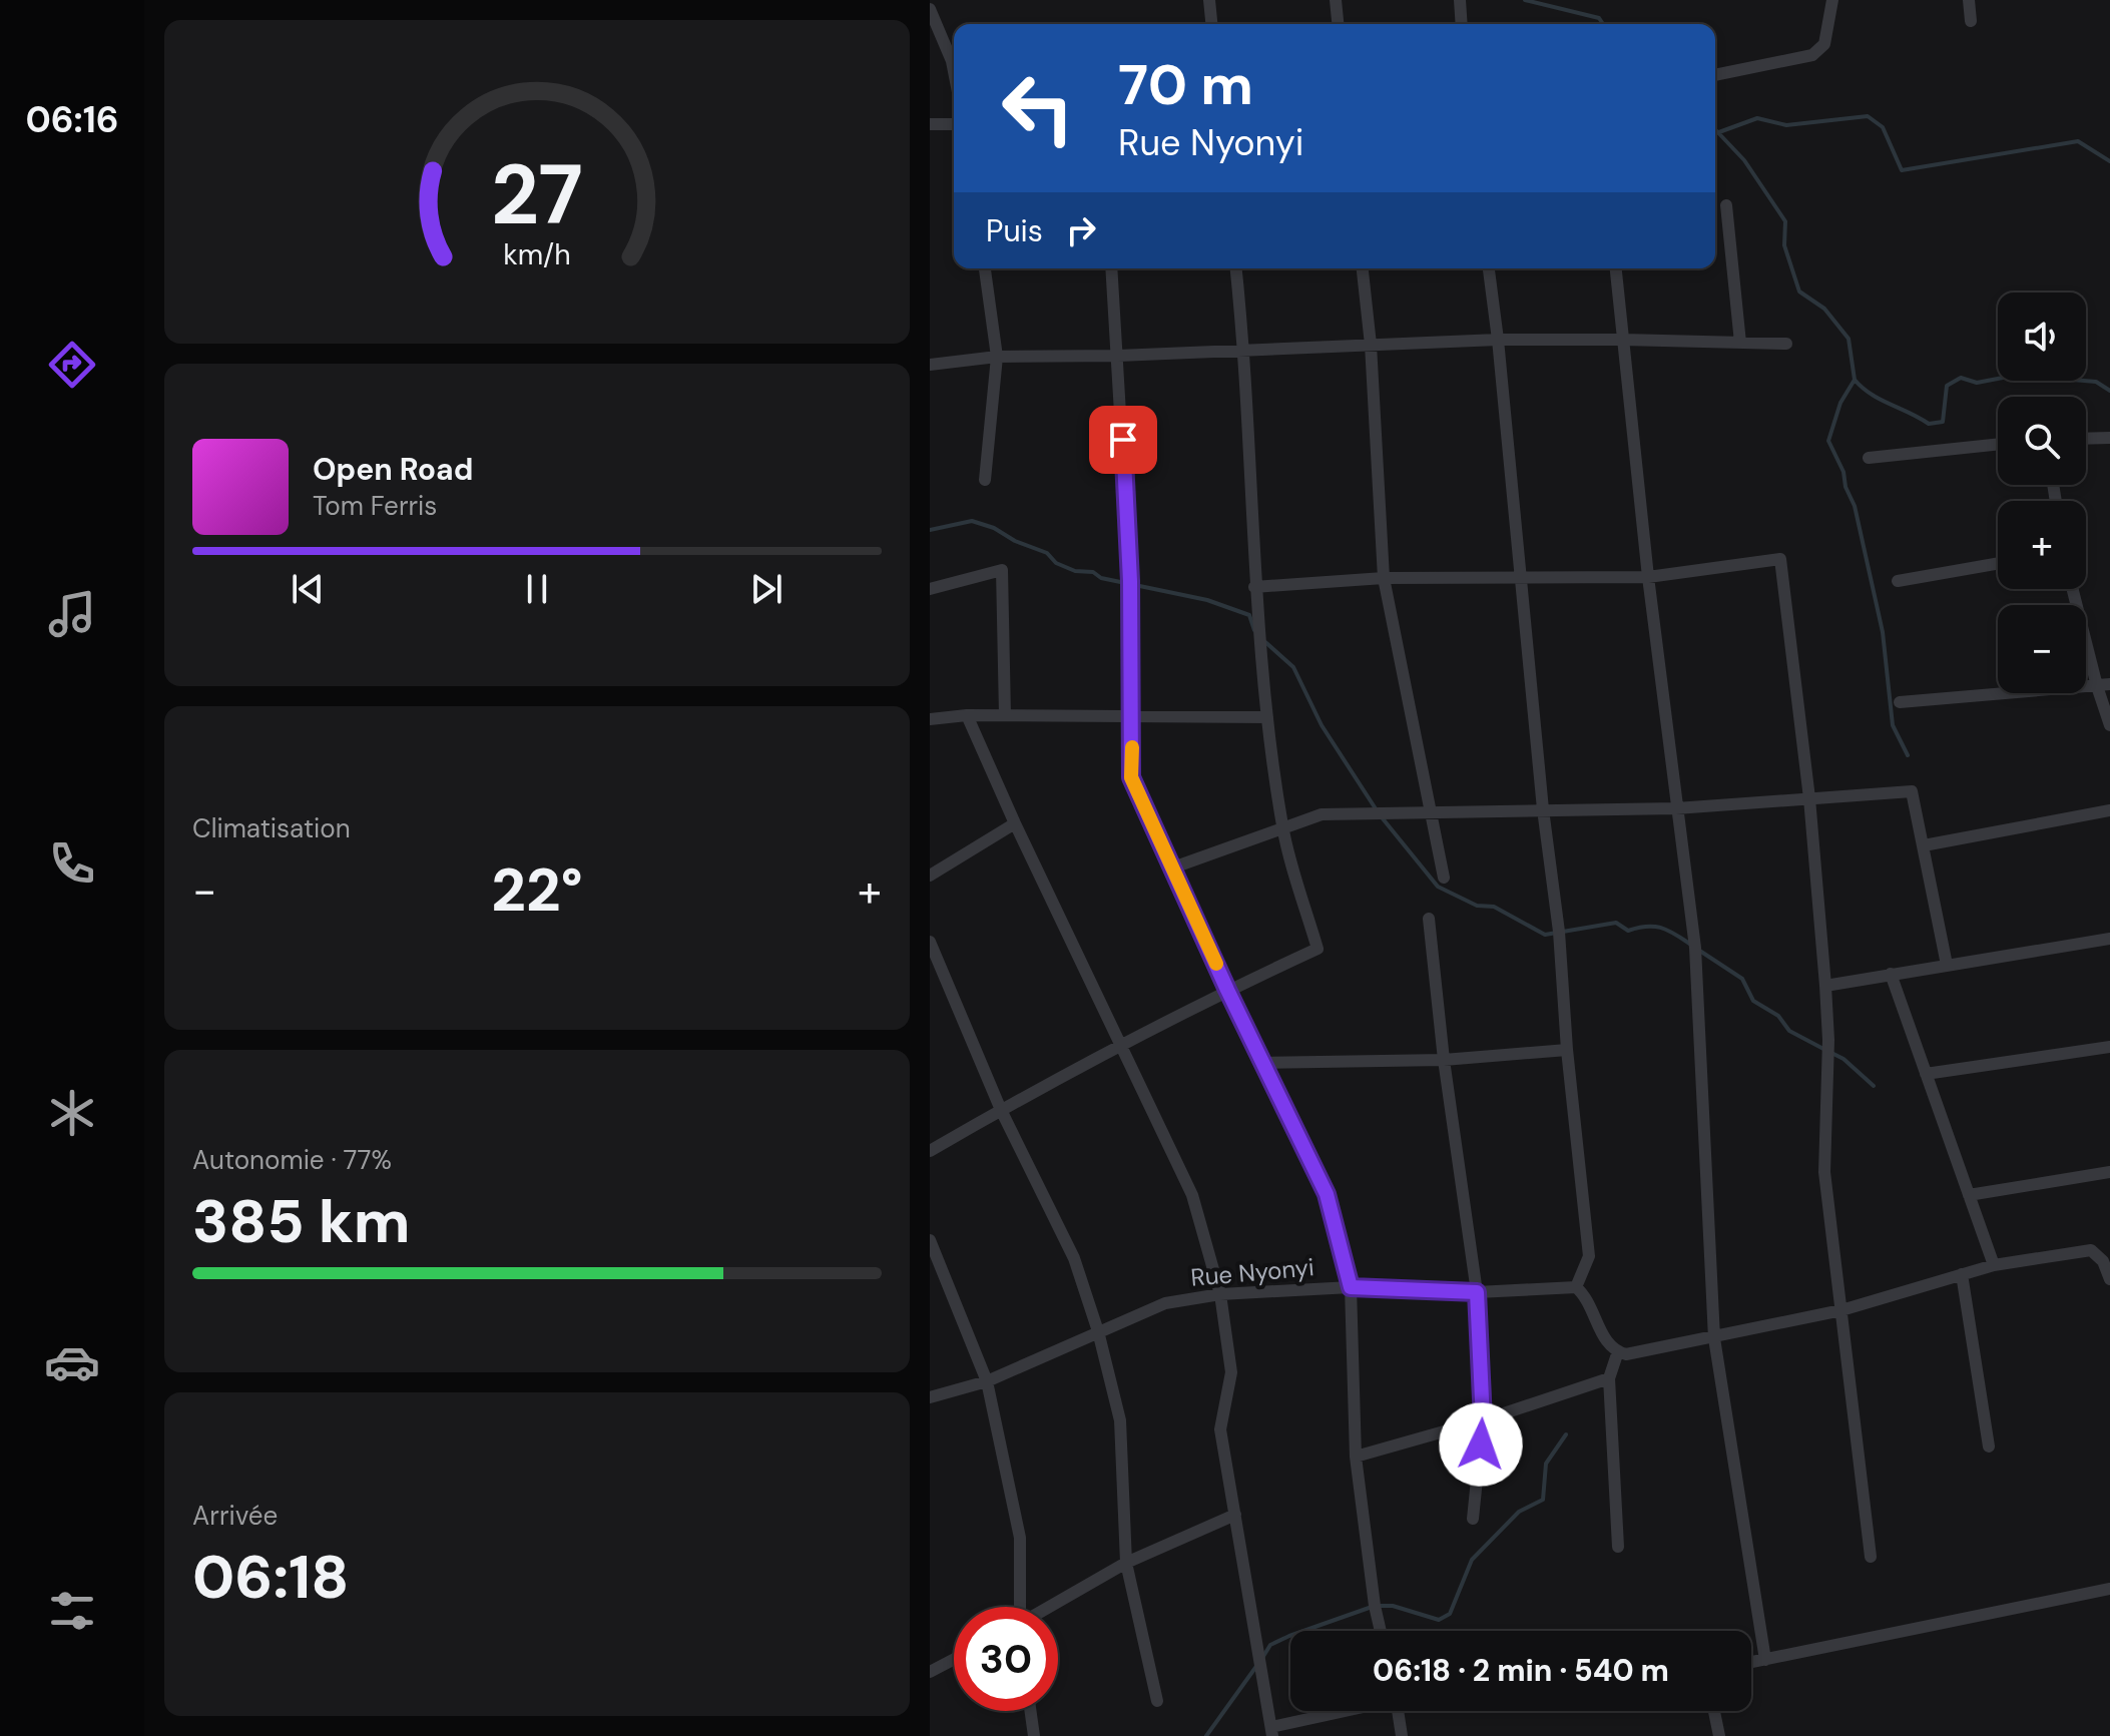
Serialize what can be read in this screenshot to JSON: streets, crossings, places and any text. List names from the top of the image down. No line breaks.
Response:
{"streets":{"street":["Rue Nyonyi"]},"page":{"tabs":"06:16","turn":["70 m","Rue Nyonyi"],"then":"Puis","map_buttons":["+","−"],"song":["Open Road","Tom Ferris"],"tile":["Climatisation",["Autonomie · 77%","385 km"],["Arrivée","06:18"]],"heat":["−","22°","+"],"limit":"30","trip":"06:18 · 2 min · 540 m","gauge":["27","km/h"]}}
